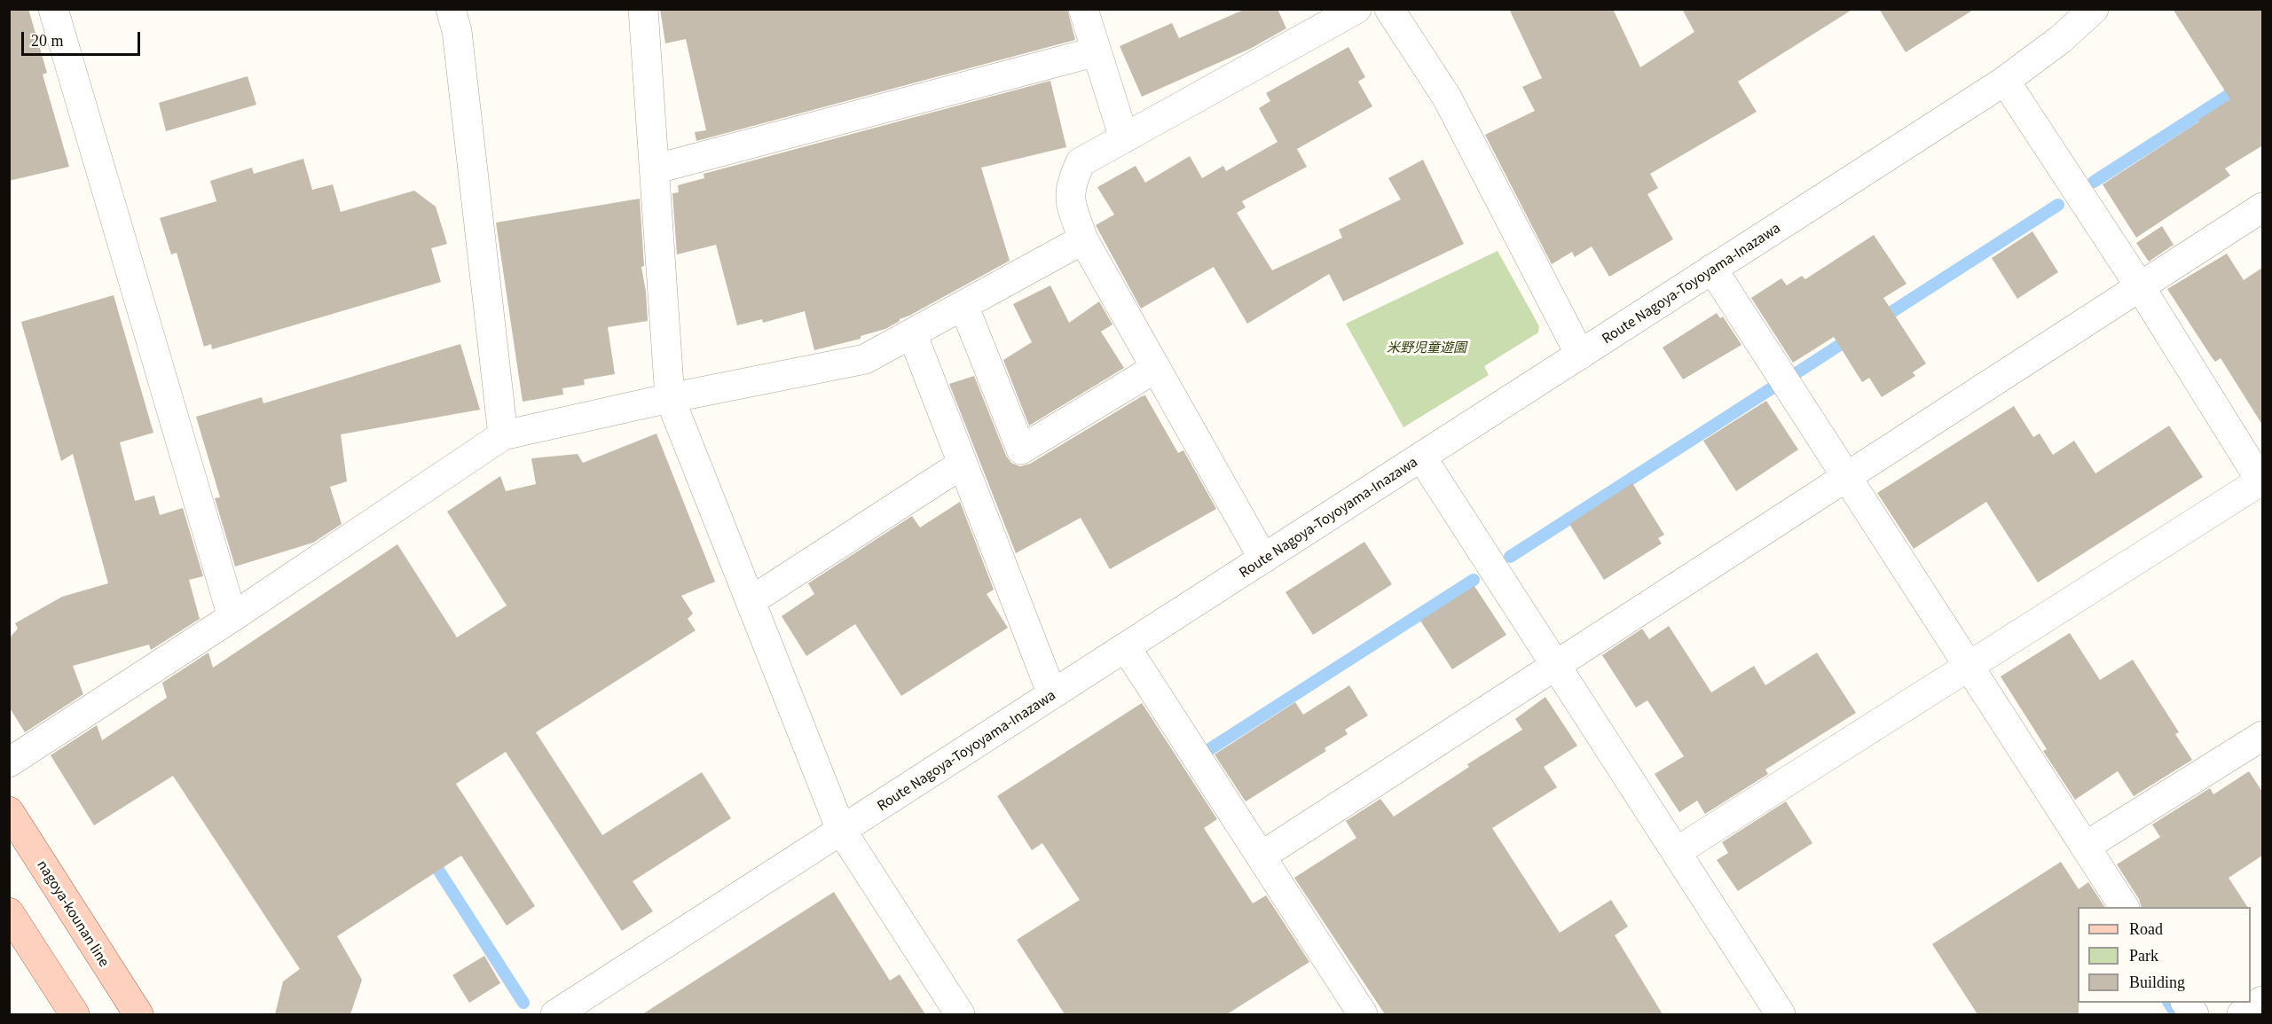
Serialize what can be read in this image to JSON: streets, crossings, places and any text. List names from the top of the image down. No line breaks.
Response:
{"streets":{"main road":["nagoya-kounan line"],"street":["Route Nagoya-Toyoyama-Inazawa"]},"parks":["米野児童遊園"],"legend":["Road","Park","Building"],"scale_bar":"20 m"}
